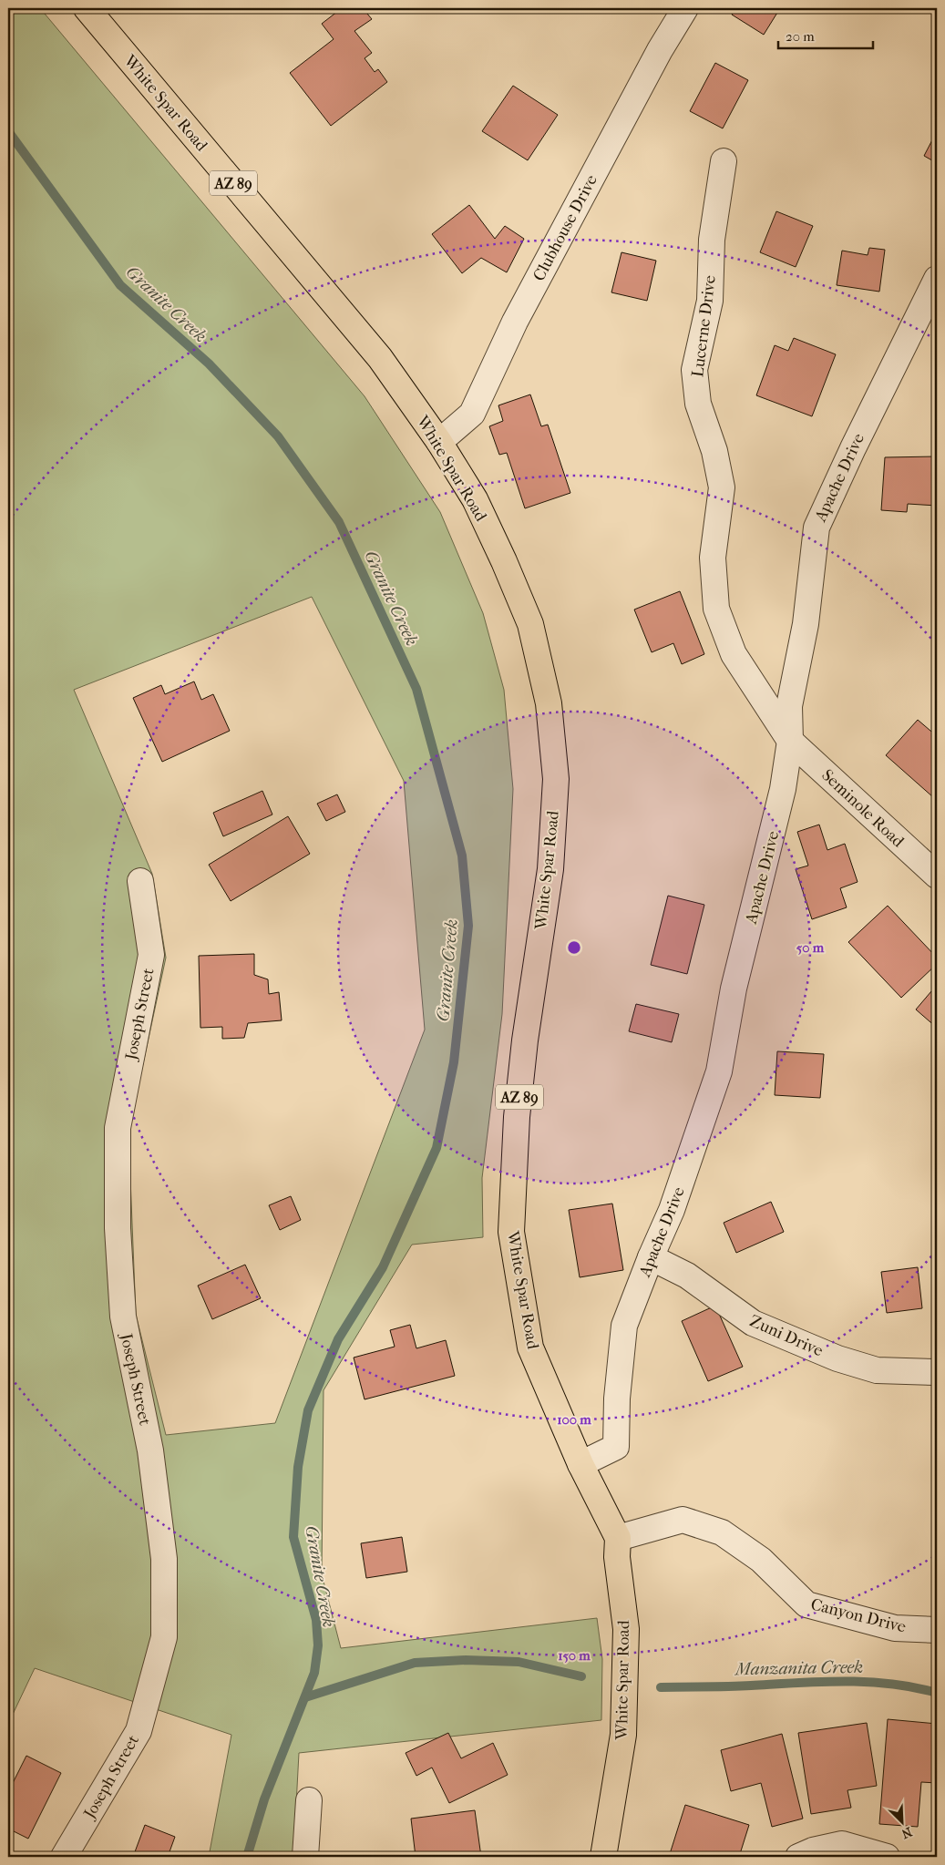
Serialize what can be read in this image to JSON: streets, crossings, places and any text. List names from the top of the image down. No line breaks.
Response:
{"streets":{"main road":["White Spar Road","AZ 89"],"street":["Clubhouse Drive","Lucerne Drive","Apache Drive","Seminole Road","Joseph Street","Zuni Drive","Canyon Drive"]},"crossings":[["White Spar Road","Clubhouse Drive"],["White Spar Road","Apache Drive"],["White Spar Road","Canyon Drive"],["Lucerne Drive","Apache Drive"],["Lucerne Drive","Seminole Road"],["Apache Drive","Seminole Road"],["Apache Drive","Zuni Drive"]],"water":["Granite Creek","Manzanita Creek"],"scale_bar":"20 m","north":"bottom right","rings":["50 m","100 m","150 m"]}
